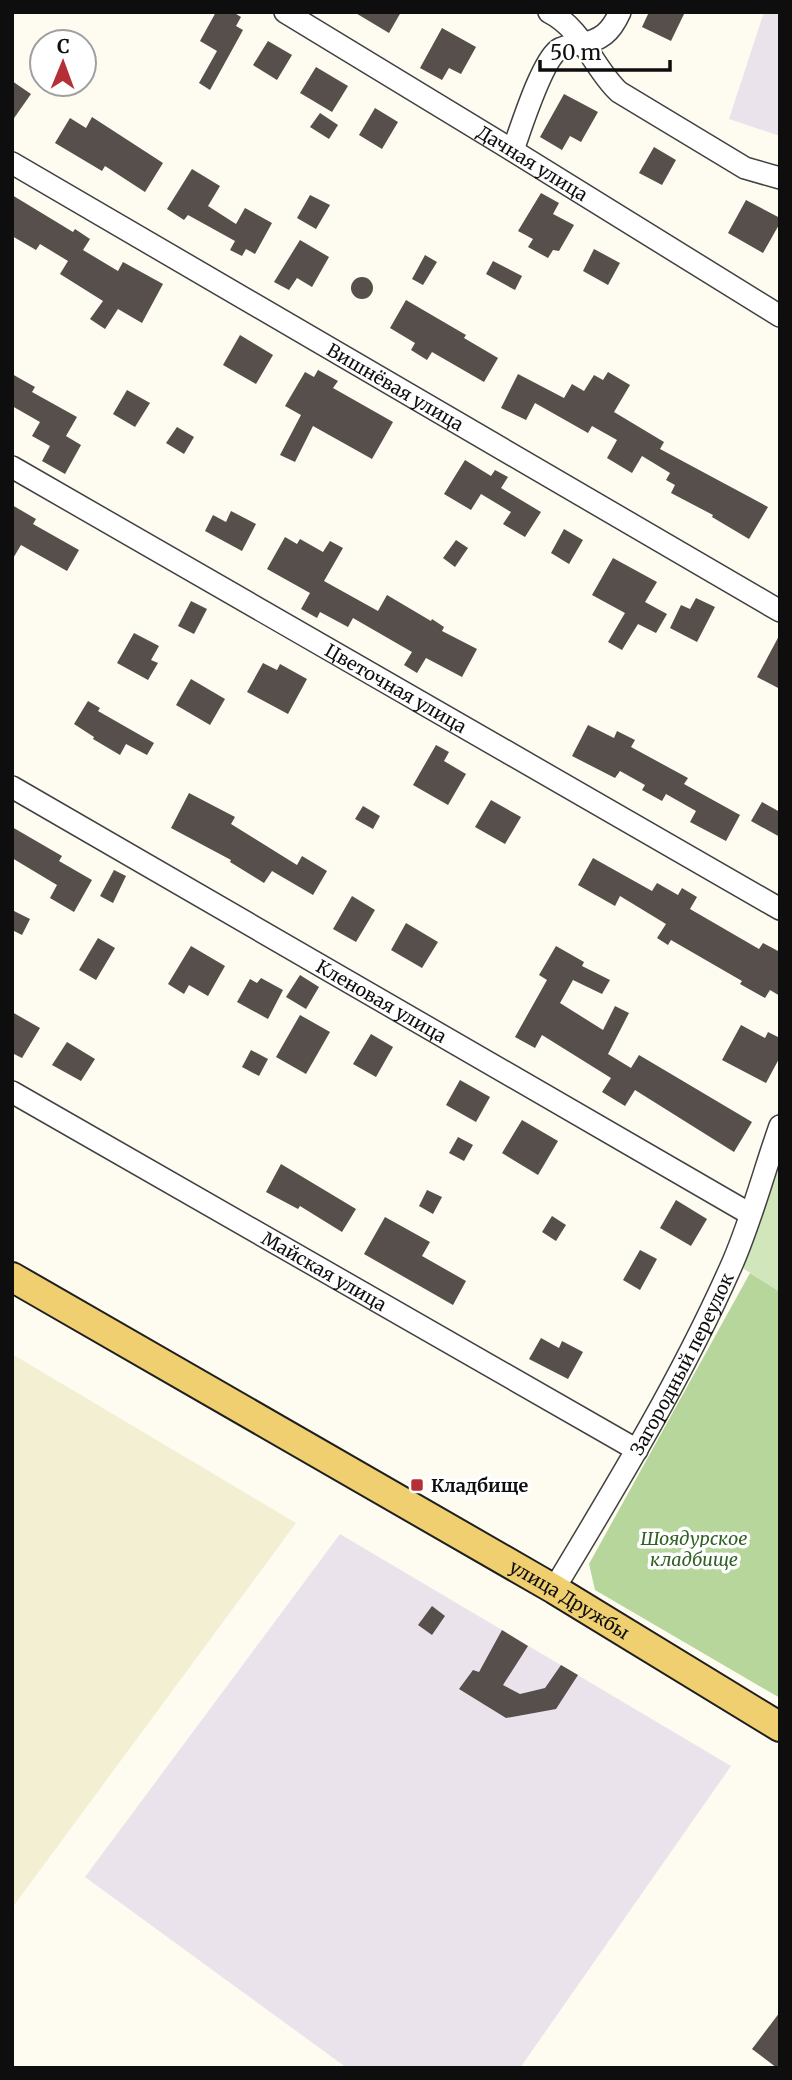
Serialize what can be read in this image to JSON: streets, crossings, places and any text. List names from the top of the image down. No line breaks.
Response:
{"streets":{"main road":["улица Дружбы"],"street":["Дачная улица","Вишнёвая улица","Цветочная улица","Кленовая улица","Майская улица","Загородный переулок"]},"crossings":[["Кленовая улица","Загородный переулок"],["Майская улица","Загородный переулок"],["Загородный переулок","улица Дружбы"]],"parks":["Шоядурское кладбище"],"places":{"transit":["Кладбище"]},"scale_bar":"50 m","north":"top"}
